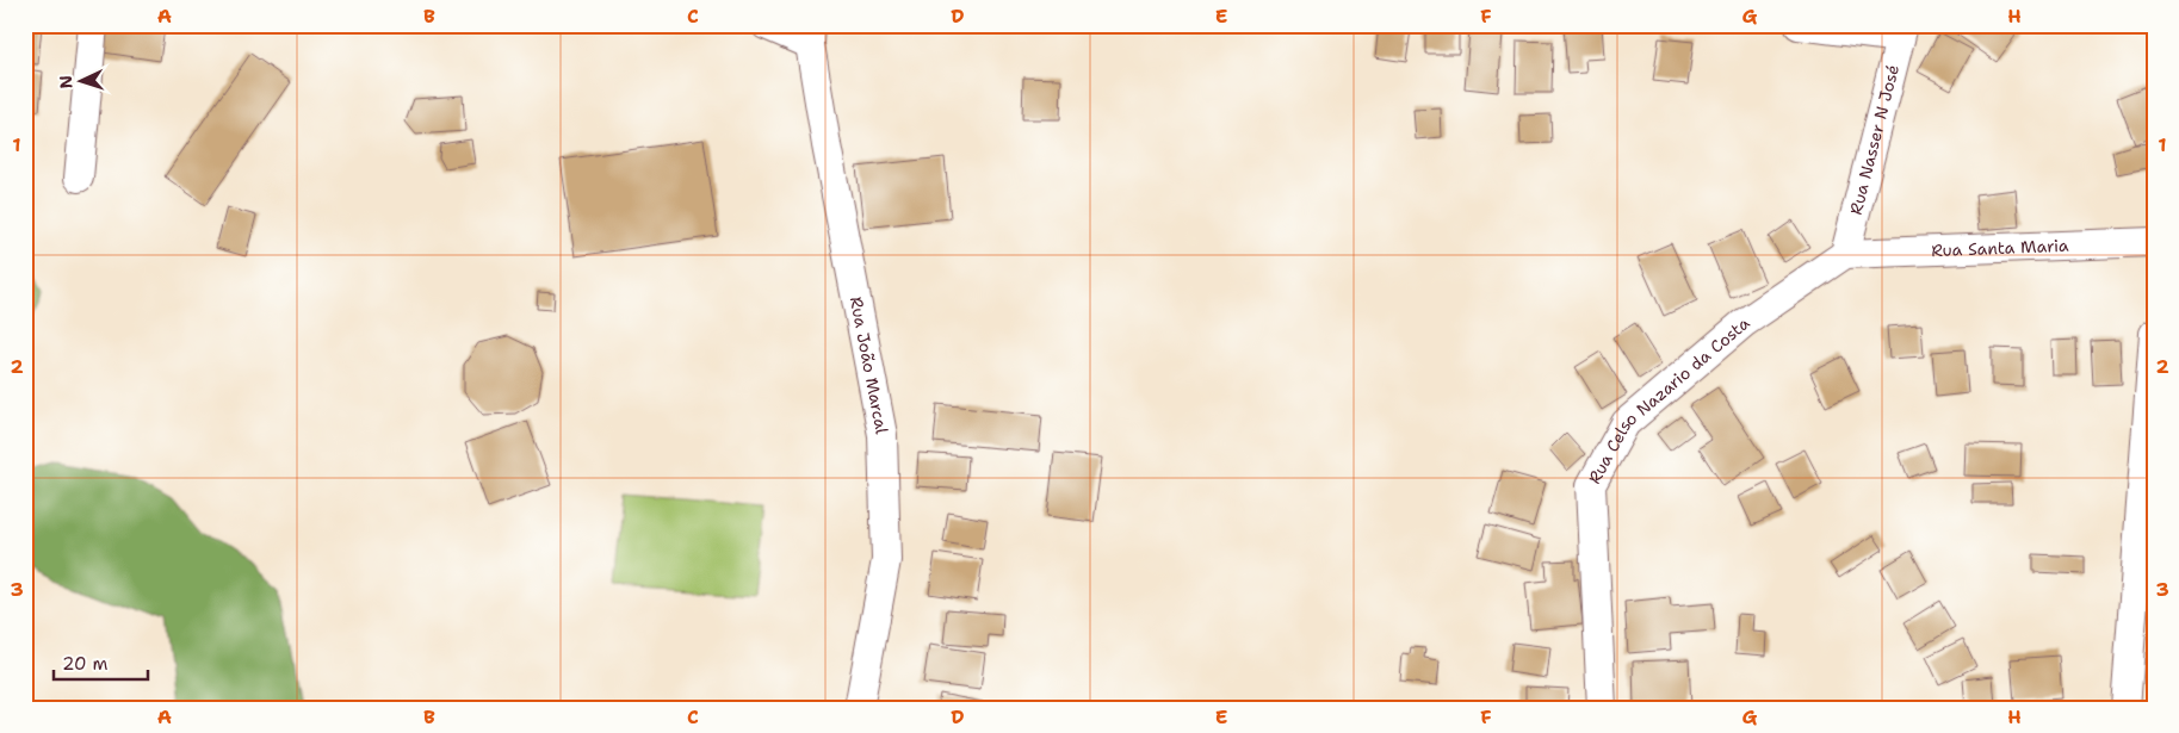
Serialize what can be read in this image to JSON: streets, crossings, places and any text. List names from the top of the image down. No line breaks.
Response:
{"streets":{"street":["Rua Nasser N José","Rua Santa Maria","Rua João Marcal","Rua Celso Nazario da Costa"]},"crossings":[["Rua Nasser N José","Rua Santa Maria"],["Rua Nasser N José","Rua Celso Nazario da Costa"],["Rua Santa Maria","Rua Celso Nazario da Costa"]],"scale_bar":"20 m","north":"left","grid":{"columns":["A","B","C","D","E","F","G","H"],"rows":["1","2","3"]}}
